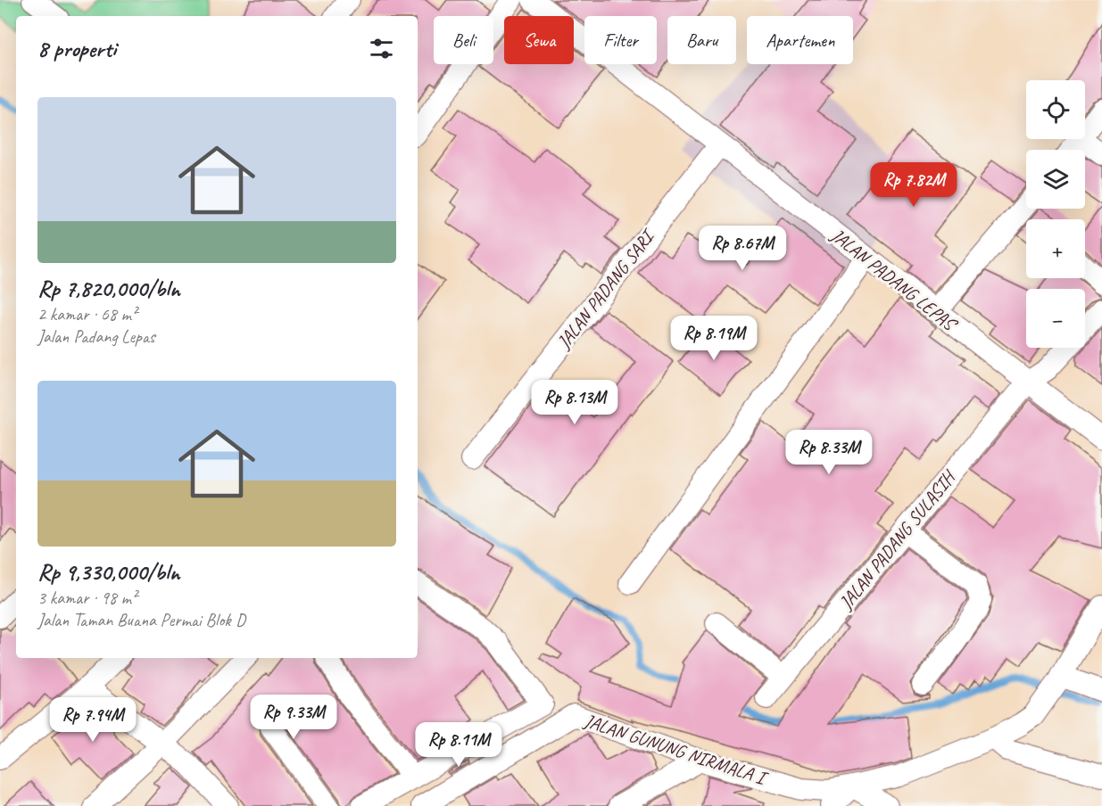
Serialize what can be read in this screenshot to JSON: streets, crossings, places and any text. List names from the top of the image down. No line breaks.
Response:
{"streets":{"street":["JALAN PADANG LEPAS","JALAN PADANG SARI","JALAN PADANG SULASIH","JALAN GUNUNG NIRMALA I"]},"crossings":[["JALAN PADANG LEPAS","JALAN PADANG SARI"],["JALAN PADANG LEPAS","JALAN PADANG SULASIH"]],"page":{"chip":["Beli","Sewa","Filter","Baru","Apartemen"],"heading":"8 properti","map_buttons":["+","−"],"list":[{"name":"Rp 7,820,000/bln","note":"2 kamar · 68 m² · Jalan Padang Lepas"},{"name":"Rp 9,330,000/bln","note":"3 kamar · 98 m² · Jalan Taman Buana Permai Blok D"}],"price":["Rp 7.82M","Rp 8.67M","Rp 8.19M","Rp 8.13M","Rp 8.33M","Rp 9.33M","Rp 7.94M","Rp 8.11M"]}}
